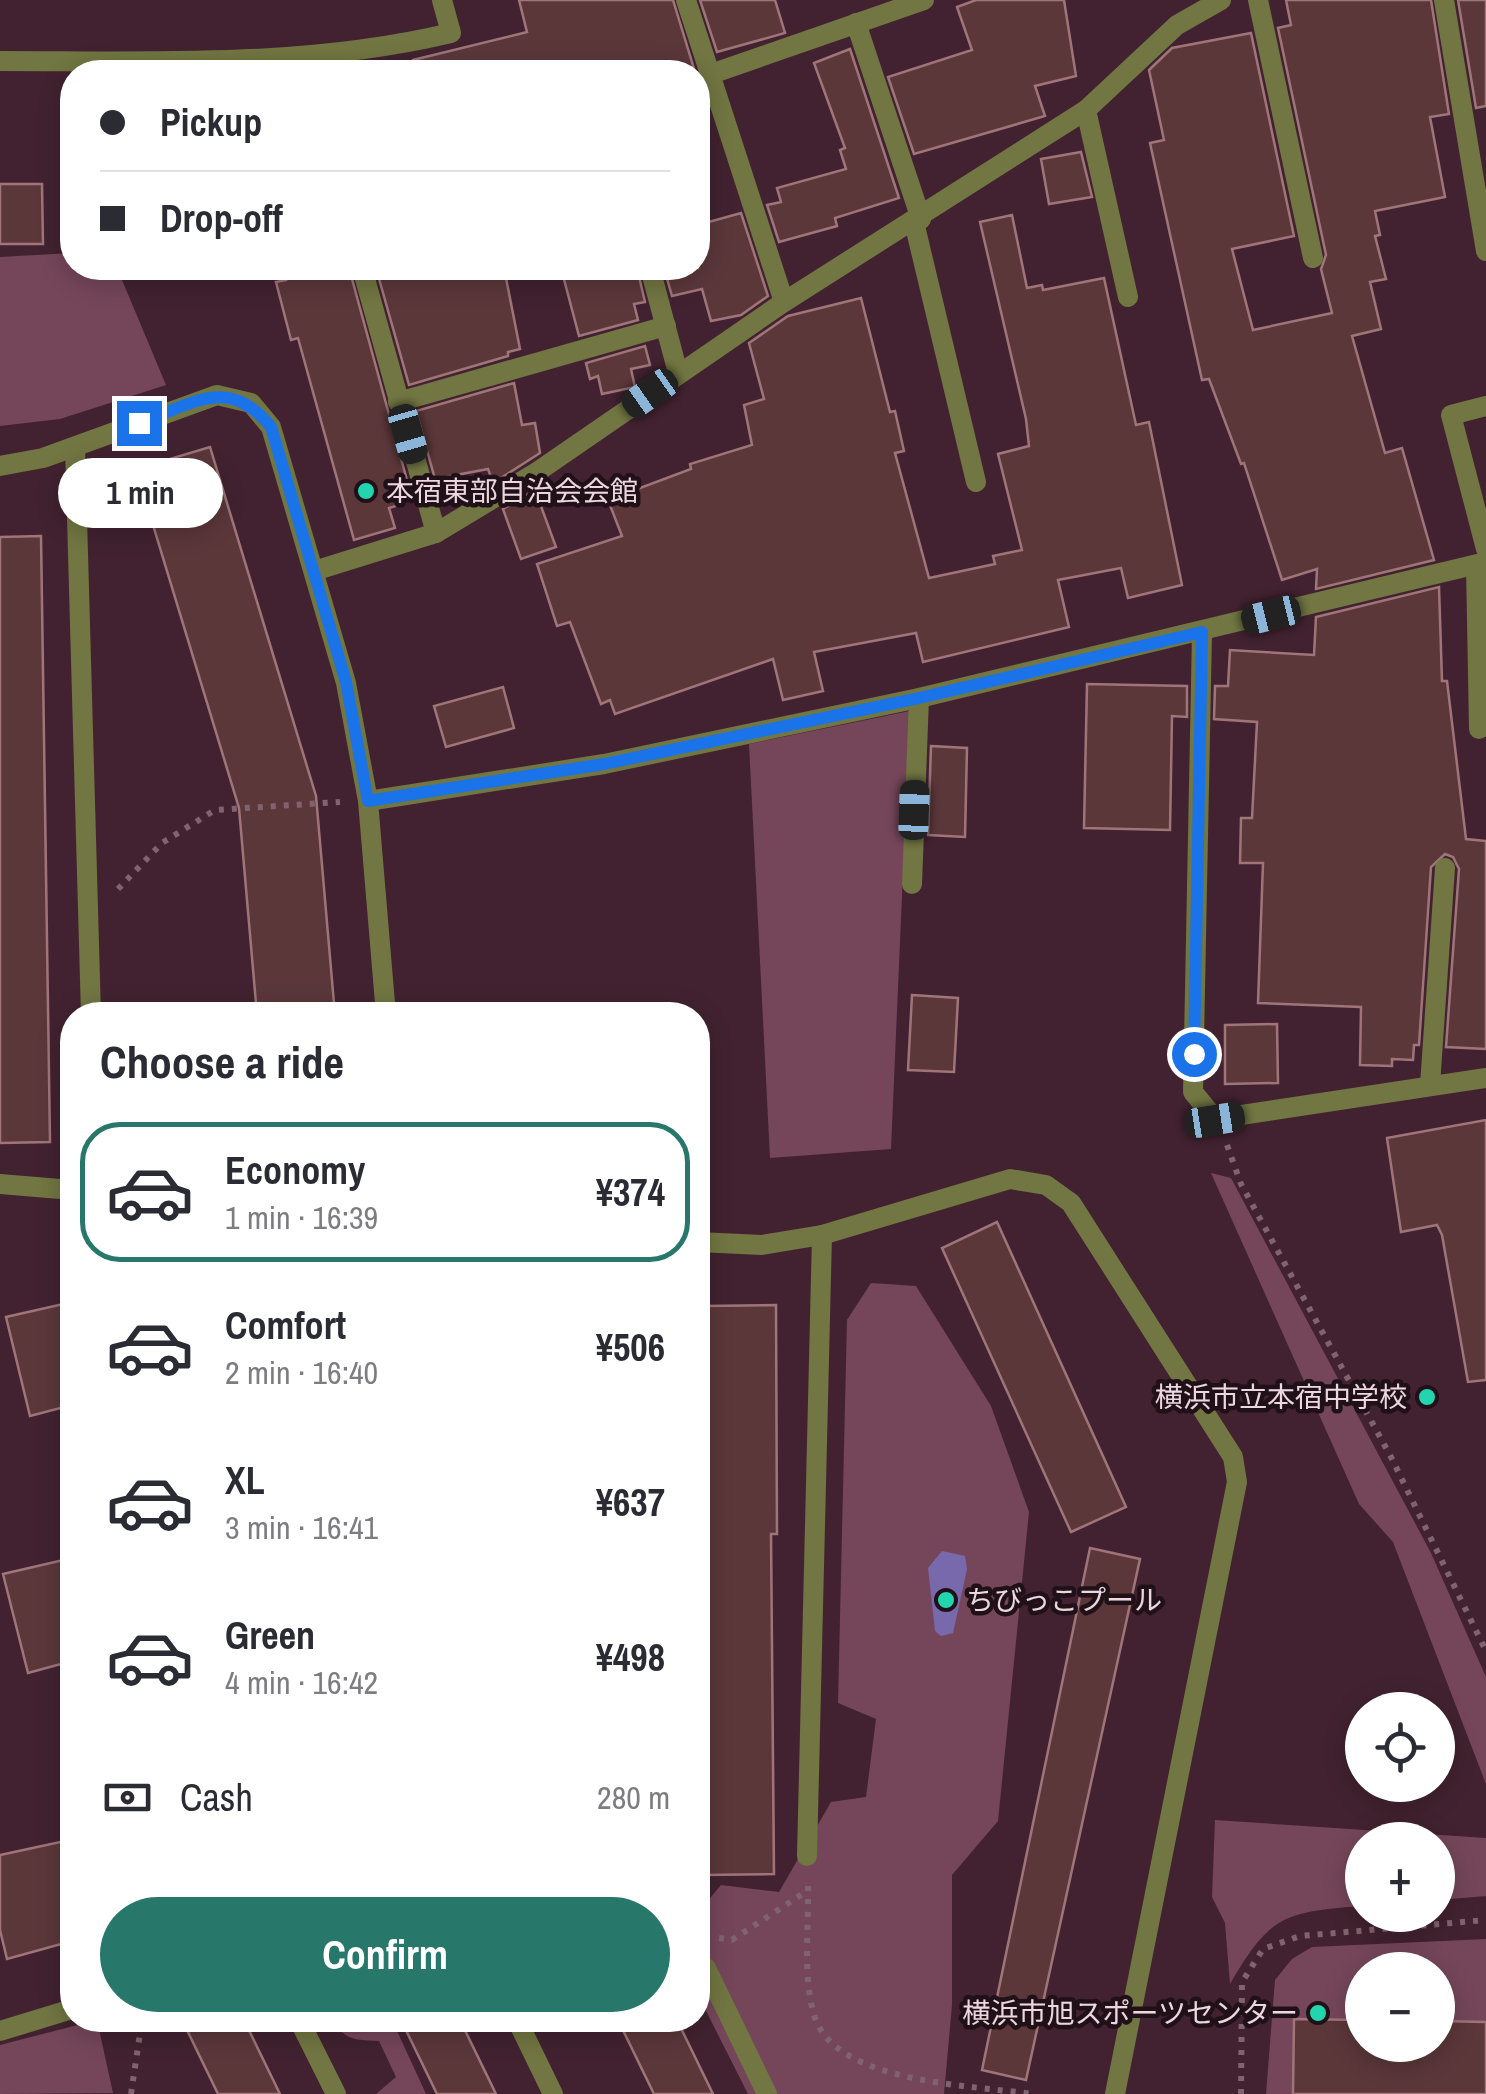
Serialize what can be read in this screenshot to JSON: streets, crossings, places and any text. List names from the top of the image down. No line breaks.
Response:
{"places":["本宿東部自治会会館","横浜市立本宿中学校","ちびっこプール","横浜市旭スポーツセンター"],"page":{"banner":["Pickup","Drop-off"],"bubble":"1 min","heading":"Choose a ride","list":[{"name":"Economy","note":"1 min · 16:39","value":"¥374"},{"name":"Comfort","note":"2 min · 16:40","value":"¥506"},{"name":"XL","note":"3 min · 16:41","value":"¥637"},{"name":"Green","note":"4 min · 16:42","value":"¥498"}],"map_buttons":["+","−"],"pay":["Cash","280 m"],"buttons":"Confirm"}}
